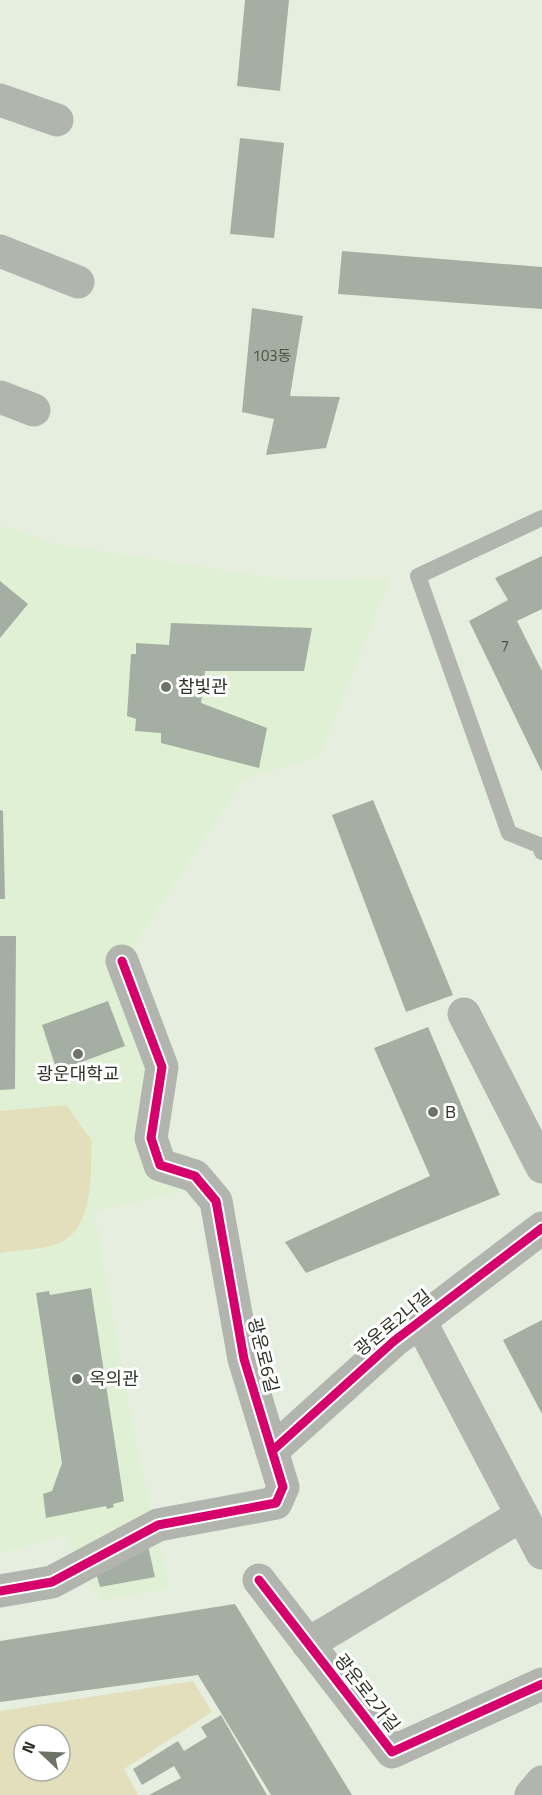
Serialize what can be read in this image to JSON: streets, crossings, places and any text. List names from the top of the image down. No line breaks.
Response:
{"streets":{"street":["광운로2나길","광운로6길","광운로2가길"]},"crossings":[["광운로2나길","광운로6길"]],"places":["참빛관","광운대학교","B","옥의관"],"house_numbers":["103동","7"],"north":"top left"}
